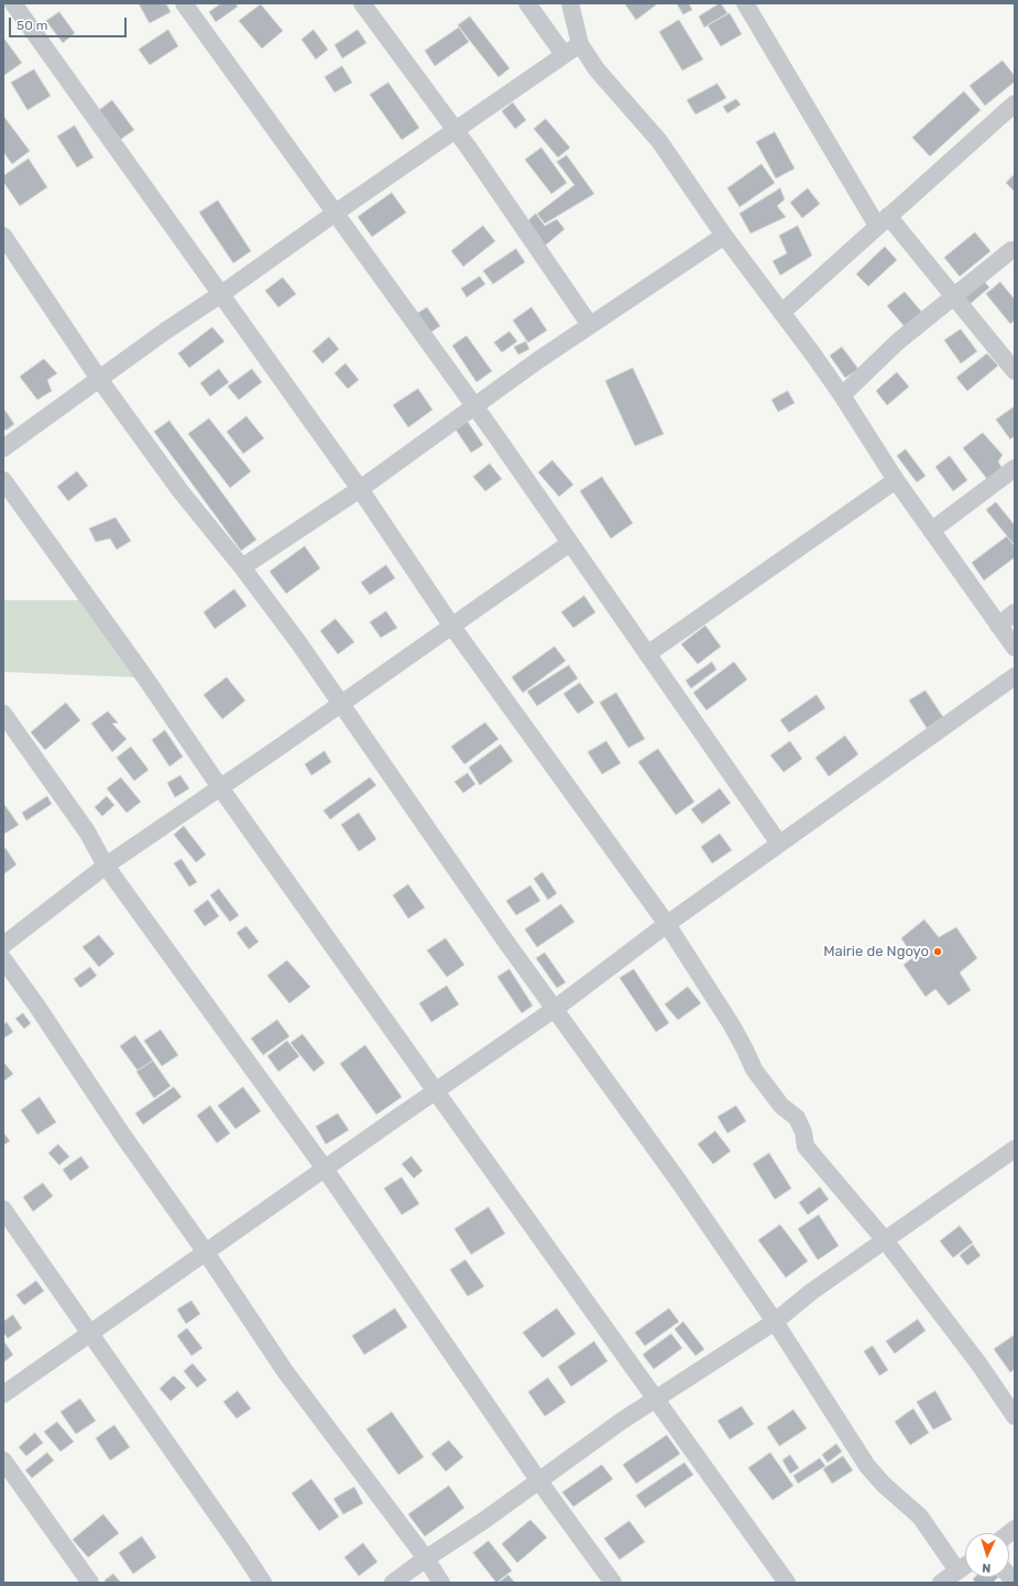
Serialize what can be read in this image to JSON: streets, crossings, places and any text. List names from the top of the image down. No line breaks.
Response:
{"places":["Mairie de Ngoyo"],"scale_bar":"50 m","north":"bottom"}
